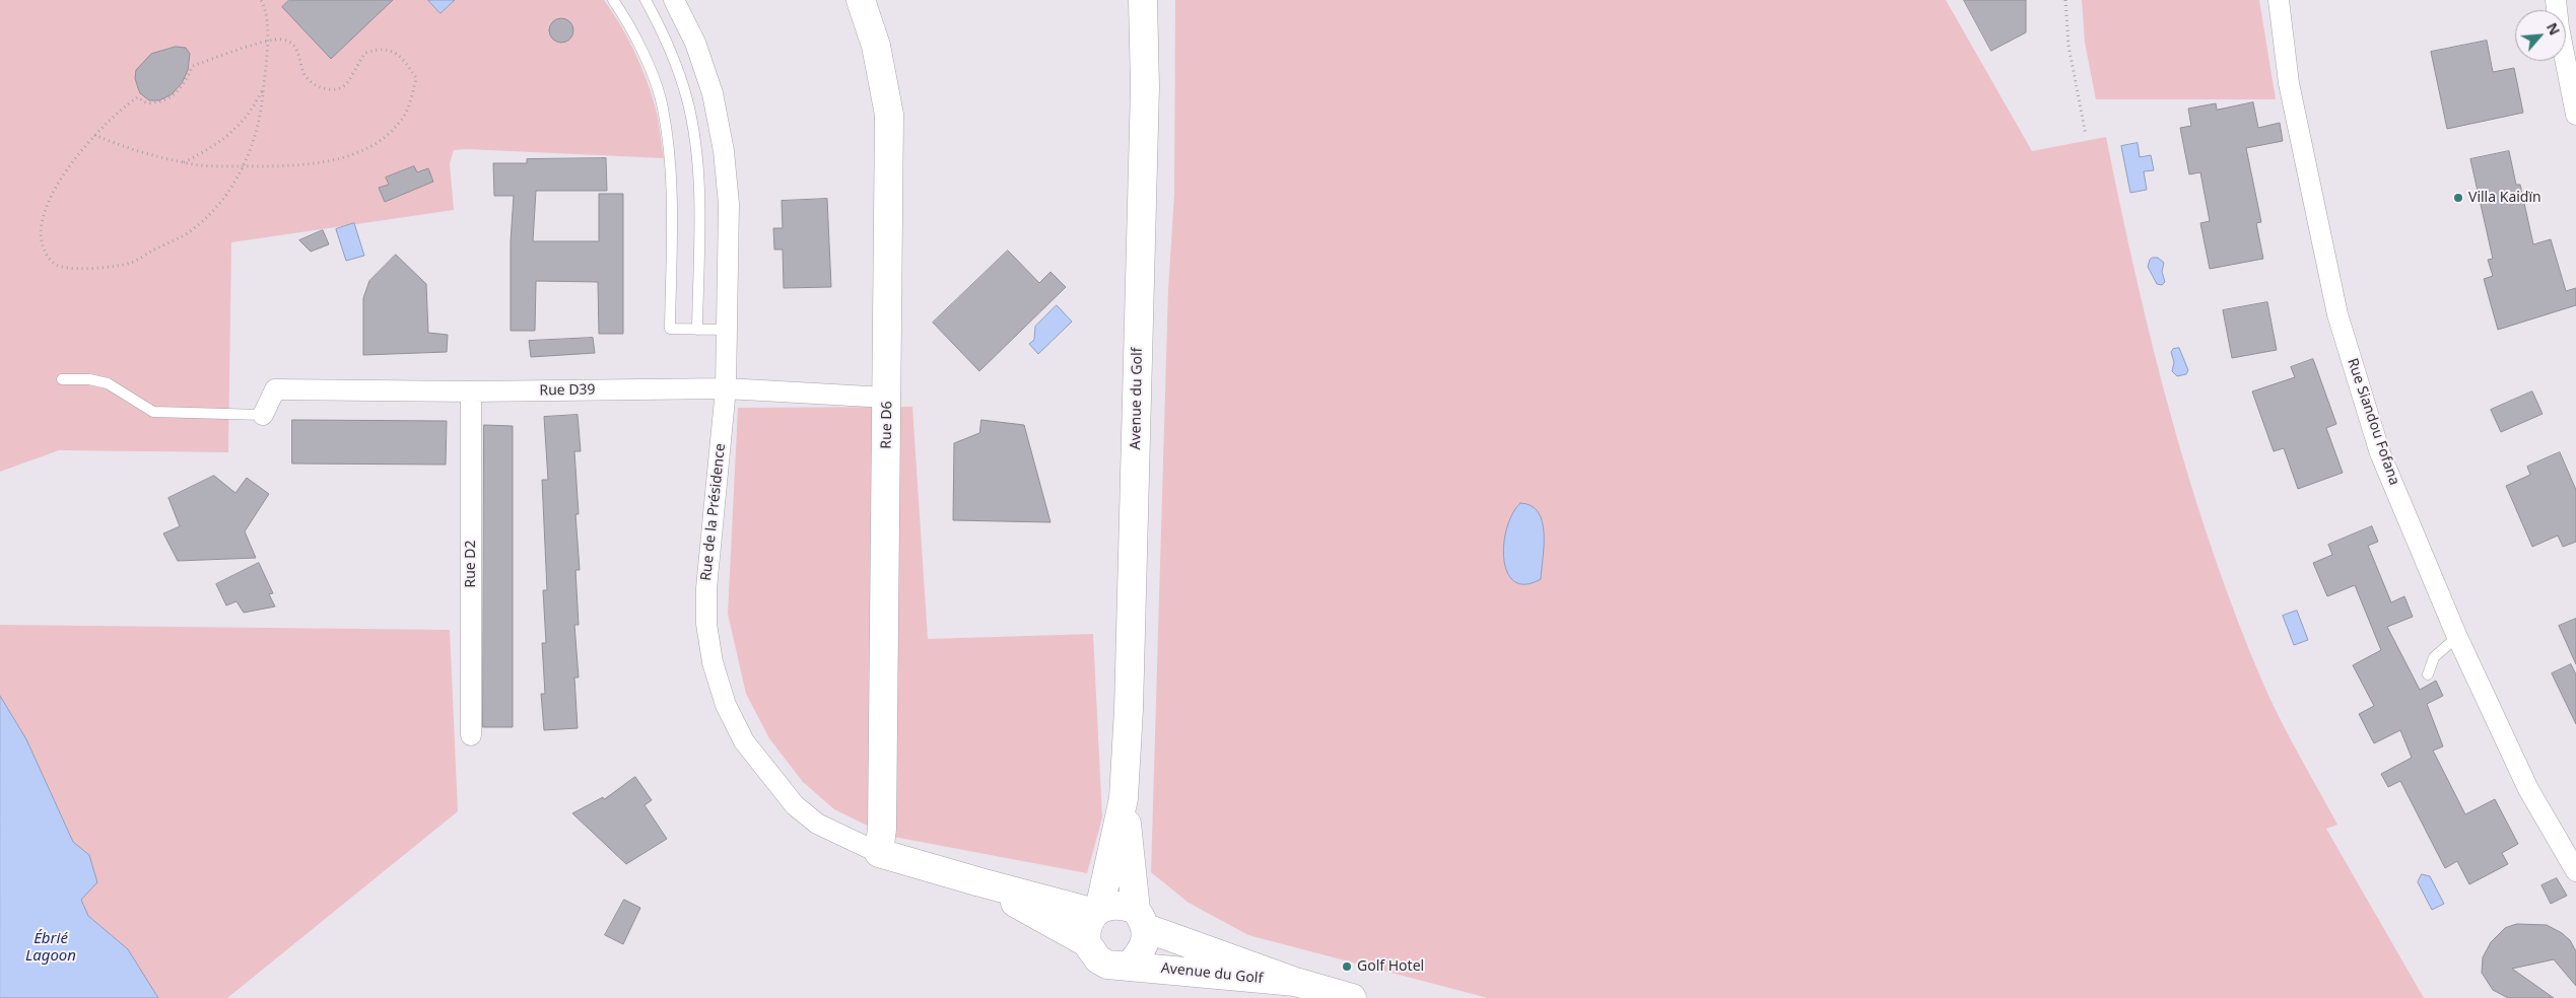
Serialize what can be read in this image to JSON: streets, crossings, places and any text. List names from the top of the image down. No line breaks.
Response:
{"streets":{"main road":["Avenue du Golf","Rue D6","Rue de la Présidence"],"street":["Rue D39","Rue Siandou Fofana","Rue D2"]},"crossings":[["Rue D39","Rue D6"],["Rue D39","Rue de la Présidence"],["Rue D39","Rue D2"],["Avenue du Golf","Rue de la Présidence"],["Rue D6","Rue de la Présidence"]],"water":["Ébrié Lagoon"],"places":["Villa Kaidïn","Golf Hotel"],"north":"top right"}
